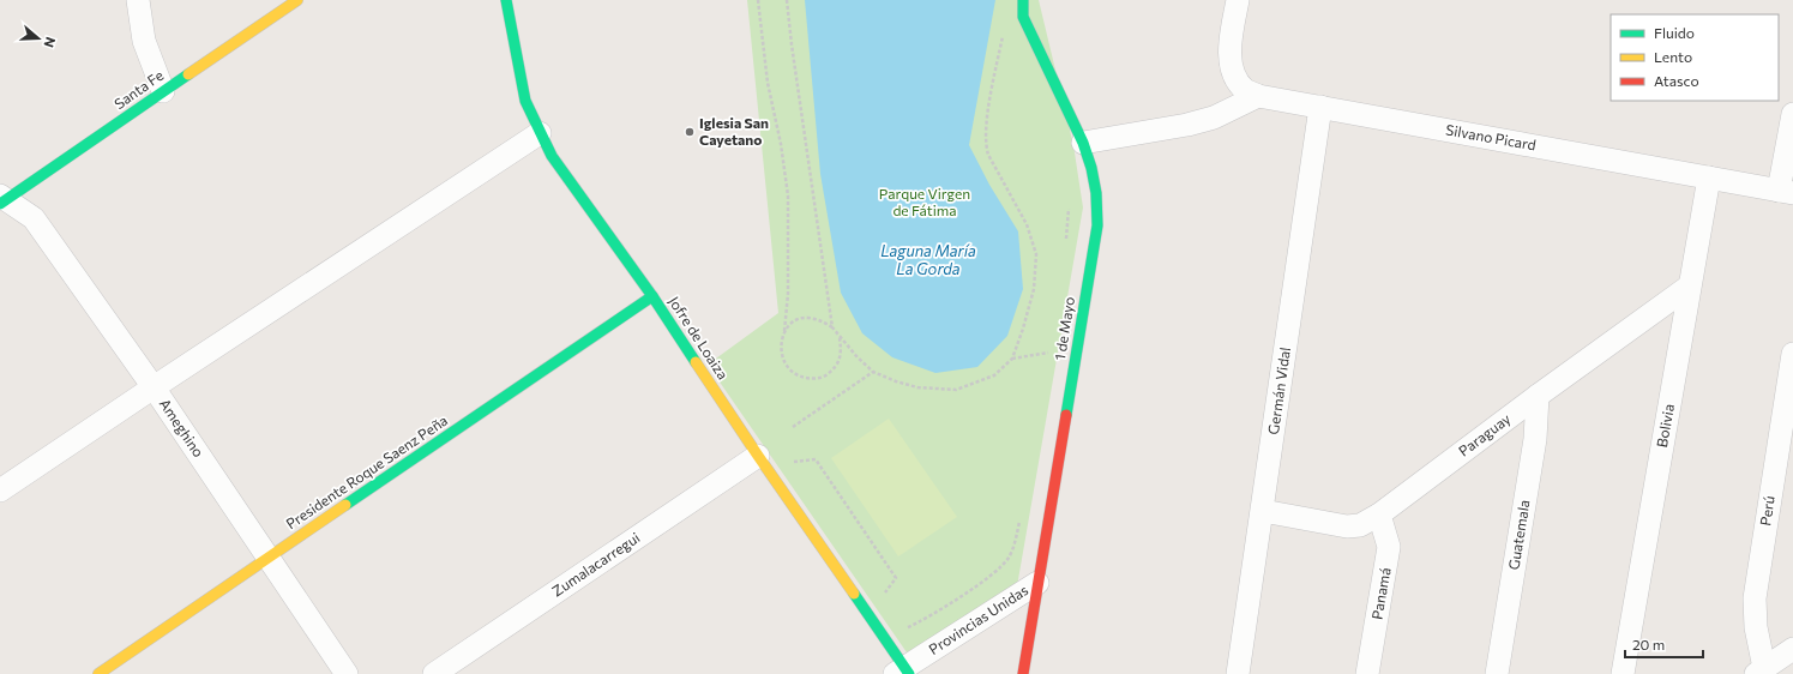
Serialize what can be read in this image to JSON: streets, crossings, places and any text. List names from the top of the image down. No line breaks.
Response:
{"streets":{"street":["Santa Fe","Silvano Picard","1 de Mayo","Jofre de Loaiza","Germán Vidal","Bolivia","Ameghino","Paraguay","Presidente Roque Saenz Peña","Perú","Guatemala","Zumalacarregui","Panamá","Provincias Unidas"]},"crossings":[["Santa Fe","Ameghino"],["Silvano Picard","Germán Vidal"],["Silvano Picard","Bolivia"],["1 de Mayo","Provincias Unidas"],["Jofre de Loaiza","Presidente Roque Saenz Peña"],["Jofre de Loaiza","Zumalacarregui"],["Jofre de Loaiza","Provincias Unidas"],["Germán Vidal","Paraguay"],["Bolivia","Paraguay"],["Ameghino","Presidente Roque Saenz Peña"],["Paraguay","Guatemala"],["Paraguay","Panamá"]],"water":["Laguna María La Gorda"],"parks":["Parque Virgen de Fátima"],"places":["Iglesia San Cayetano"],"legend":["Fluido","Lento","Atasco"],"scale_bar":"20 m","north":"right"}
